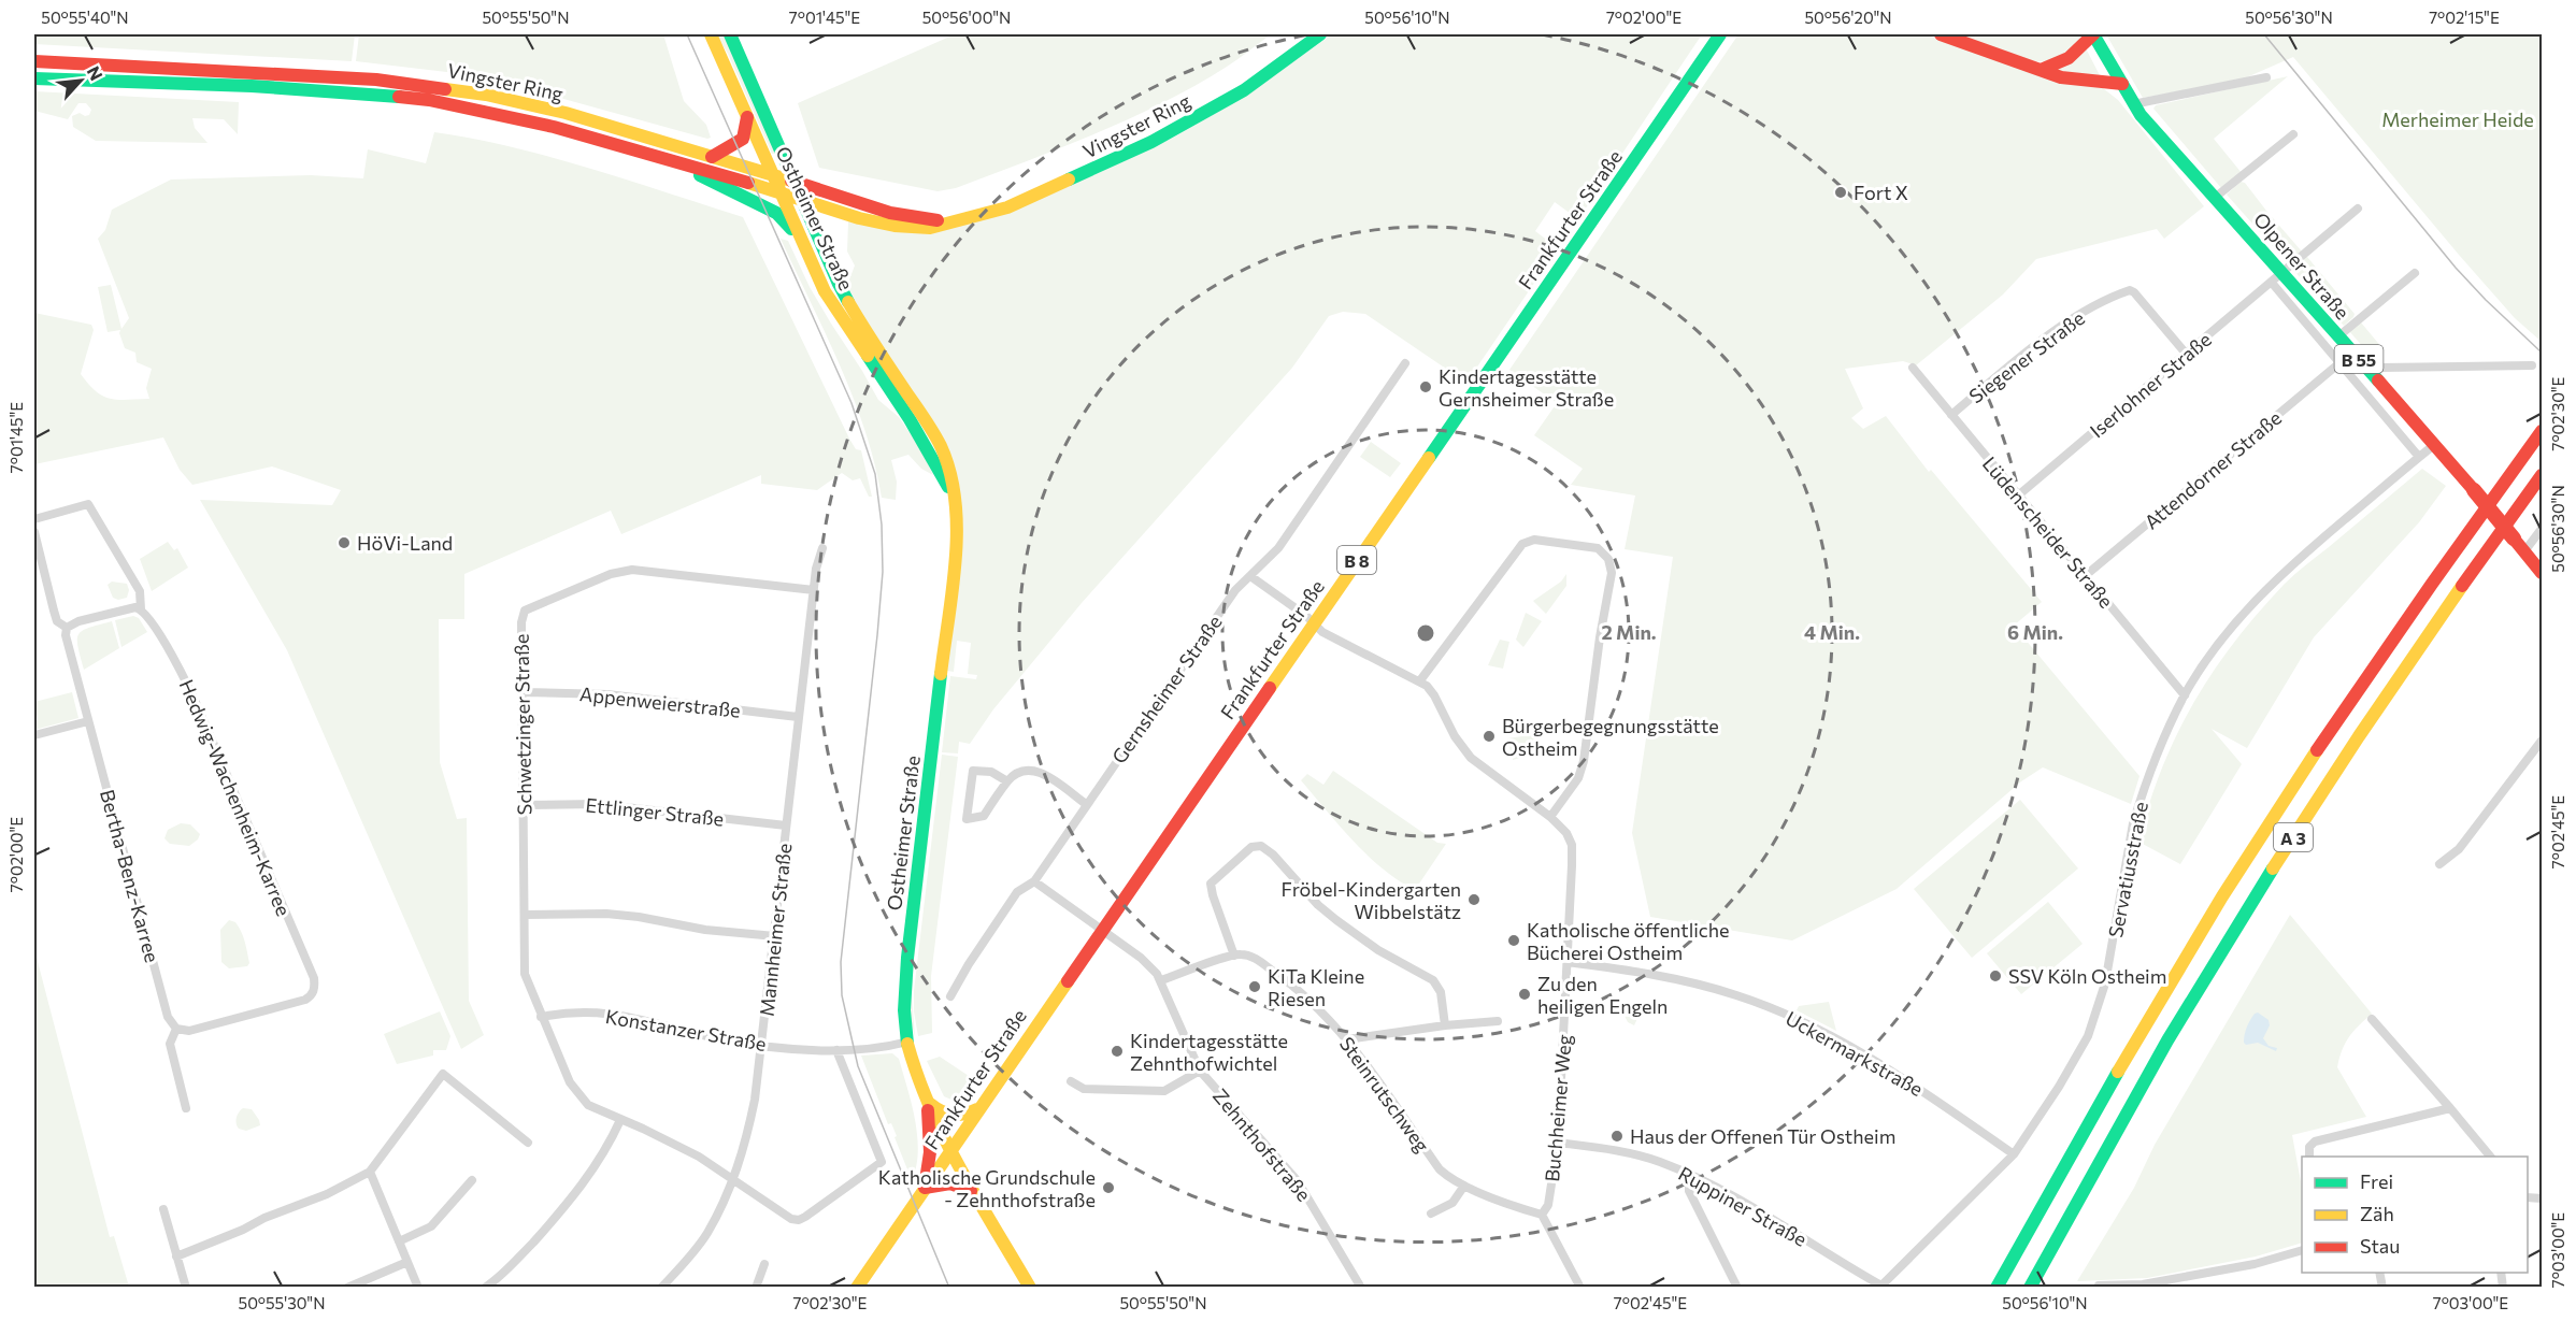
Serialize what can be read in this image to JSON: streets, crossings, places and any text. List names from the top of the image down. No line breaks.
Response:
{"streets":{"main road":["Vingster Ring","Ostheimer Straße","Frankfurter Straße","Olpener Straße","B 55","B 8","A 3"],"street":["Siegener Straße","Iserlohner Straße","Attendorner Straße","Lüdenscheider Straße","Gernsheimer Straße","Appenweierstraße","Schwetzinger Straße","Hedwig-Wachenheim-Karree","Ettlinger Straße","Servatiusstraße","Bertha-Benz-Karree","Mannheimer Straße","Konstanzer Straße","Uckermarkstraße","Steinrutschweg","Buchheimer Weg","Zehnthofstraße","Ruppiner Straße"]},"crossings":[["Vingster Ring","Ostheimer Straße"],["Ostheimer Straße","Frankfurter Straße"],["Ostheimer Straße","B 8"],["Ostheimer Straße","Konstanzer Straße"],["Frankfurter Straße","B 8"],["Frankfurter Straße","Buchheimer Weg"],["Frankfurter Straße","Zehnthofstraße"],["Olpener Straße","Iserlohner Straße"],["Olpener Straße","Attendorner Straße"],["Olpener Straße","Servatiusstraße"],["Siegener Straße","Iserlohner Straße"],["Siegener Straße","Lüdenscheider Straße"],["Iserlohner Straße","Lüdenscheider Straße"],["Attendorner Straße","Lüdenscheider Straße"],["Lüdenscheider Straße","Servatiusstraße"],["Appenweierstraße","Schwetzinger Straße"],["Appenweierstraße","Mannheimer Straße"],["Schwetzinger Straße","Ettlinger Straße"],["Schwetzinger Straße","Mannheimer Straße"],["Schwetzinger Straße","Konstanzer Straße"],["Hedwig-Wachenheim-Karree","Bertha-Benz-Karree"],["Ettlinger Straße","Mannheimer Straße"],["Servatiusstraße","Uckermarkstraße"],["Servatiusstraße","Ruppiner Straße"],["Mannheimer Straße","Konstanzer Straße"],["Uckermarkstraße","Buchheimer Weg"],["Steinrutschweg","Buchheimer Weg"],["Buchheimer Weg","Ruppiner Straße"]],"parks":["Merheimer Heide"],"places":["Fort X","Kindertagesstätte Gernsheimer Straße","HöVi-Land","Bürgerbegegnungsstätte Ostheim","Fröbel-Kindergarten Wibbelstätz","Katholische öffentliche Bücherei Ostheim","SSV Köln Ostheim","KiTa Kleine Riesen","Zu den heiligen Engeln","Kindertagesstätte Zehnthofwichtel","Haus der Offenen Tür Ostheim","Katholische Grundschule - Zehnthofstraße"],"legend":["Frei","Zäh","Stau"],"north":"top right","coordinates":["50°55'40\"N","50°55'50\"N","7°01'45\"E","50°56'00\"N","50°56'10\"N","7°02'00\"E","50°56'20\"N","50°56'30\"N","7°02'15\"E","7°02'30\"E","7°02'45\"E","7°03'00\"E","50°55'30\"N"],"rings":["2 Min.","4 Min.","6 Min."]}
